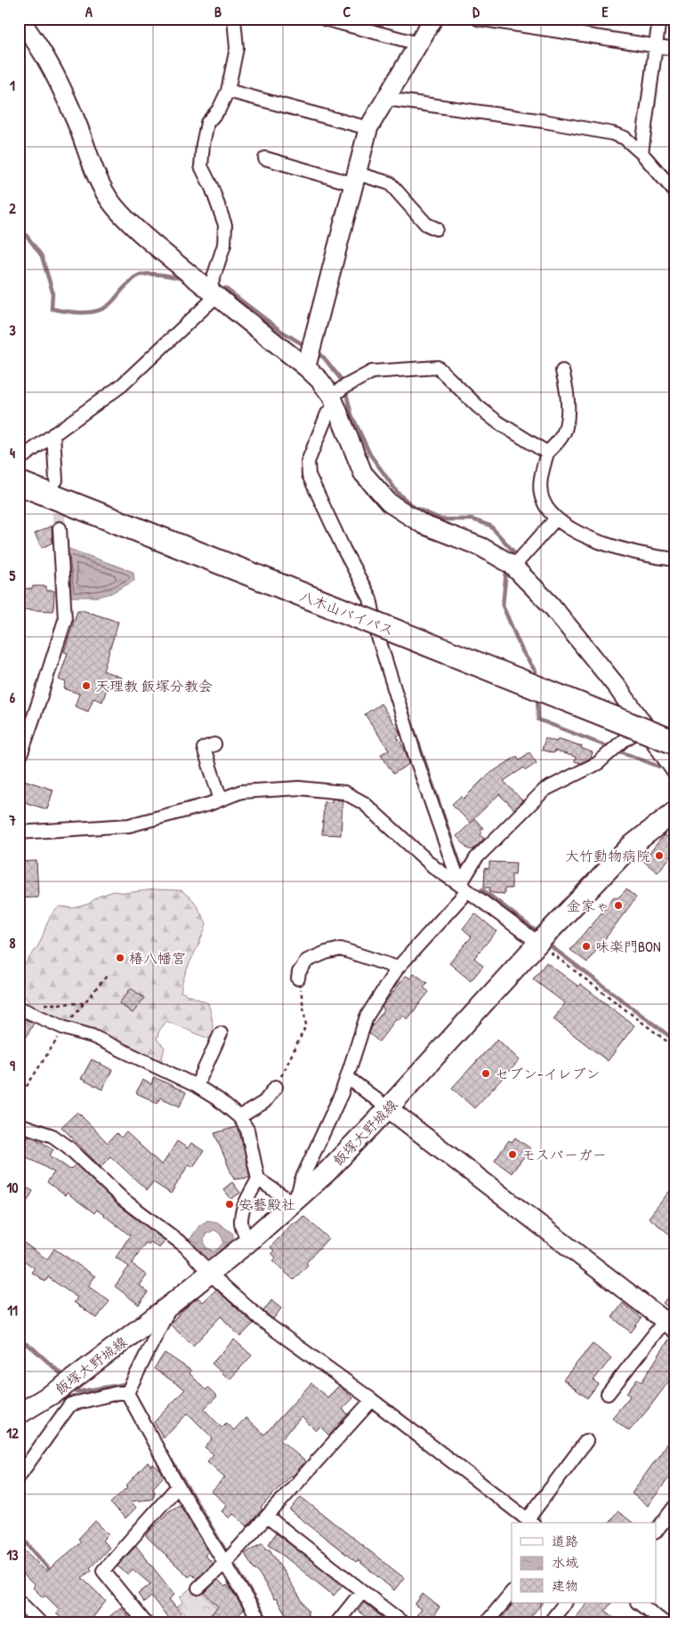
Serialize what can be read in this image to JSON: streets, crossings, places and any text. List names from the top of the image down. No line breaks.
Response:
{"streets":{"highway":["八木山バイパス"],"main road":["飯塚大野城線"]},"places":["天理教 飯塚分教会","大竹動物病院","金家ゃ","味楽門BON","椿八幡宮","セブン-イレブン","モスバーガー","安藝殿社"],"legend":["道路","水域","建物"],"grid":{"columns":["A","B","C","D","E"],"rows":["1","2","3","4","5","6","7","8","9","10","11","12","13"]}}
